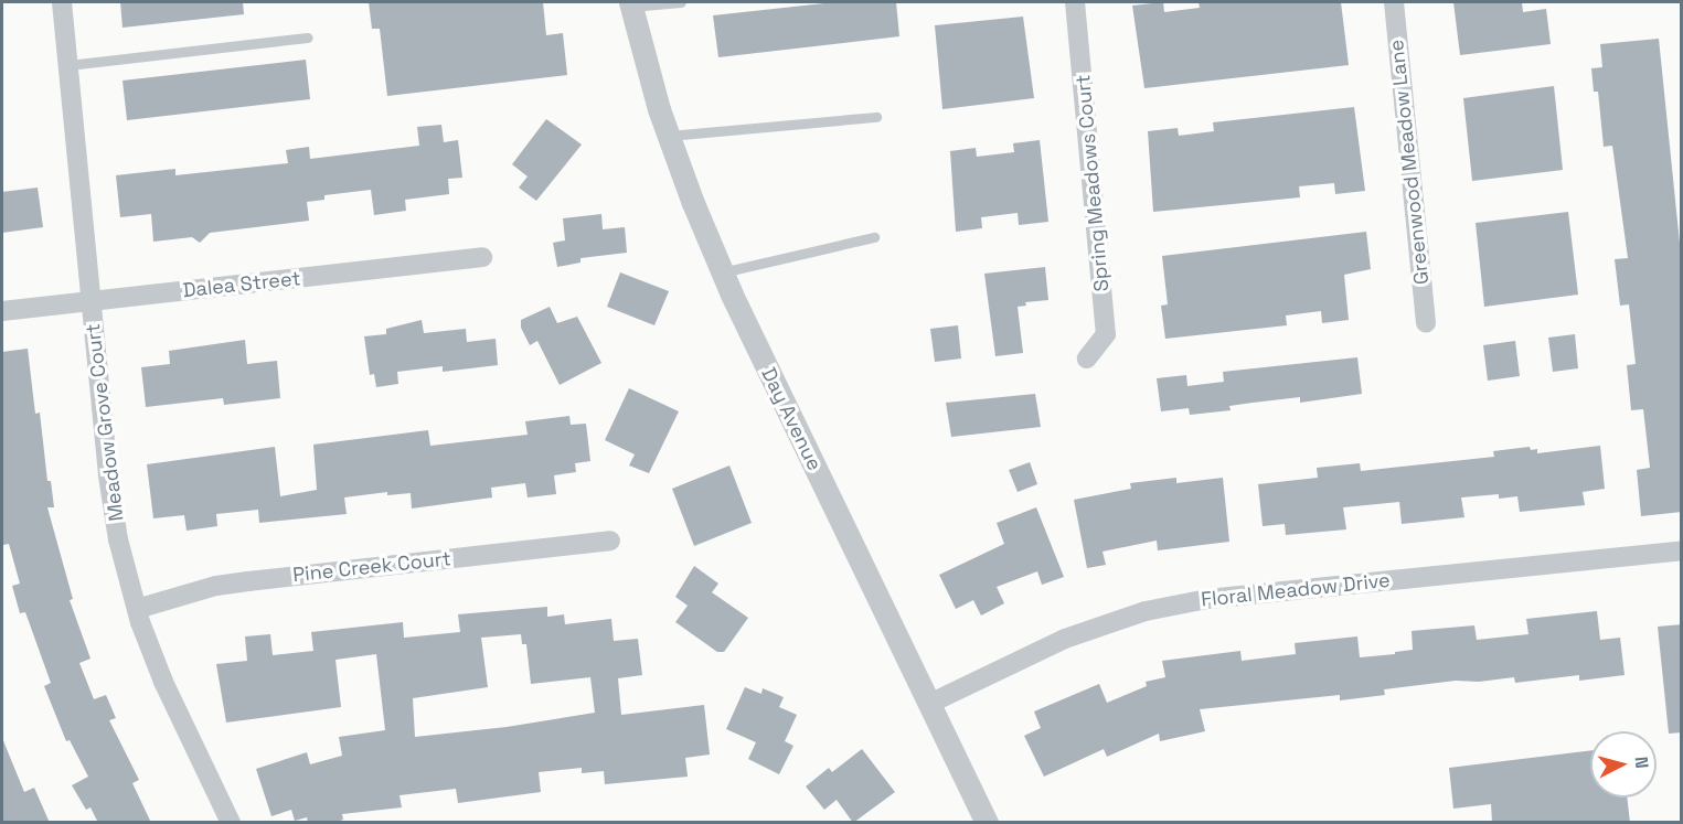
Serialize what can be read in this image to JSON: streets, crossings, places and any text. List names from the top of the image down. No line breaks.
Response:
{"streets":{"street":["Greenwood Meadow Lane","Spring Meadows Court","Dalea Street","Day Avenue","Meadow Grove Court","Pine Creek Court","Floral Meadow Drive"]},"crossings":[["Dalea Street","Meadow Grove Court"],["Day Avenue","Floral Meadow Drive"],["Meadow Grove Court","Pine Creek Court"]],"north":"right"}
